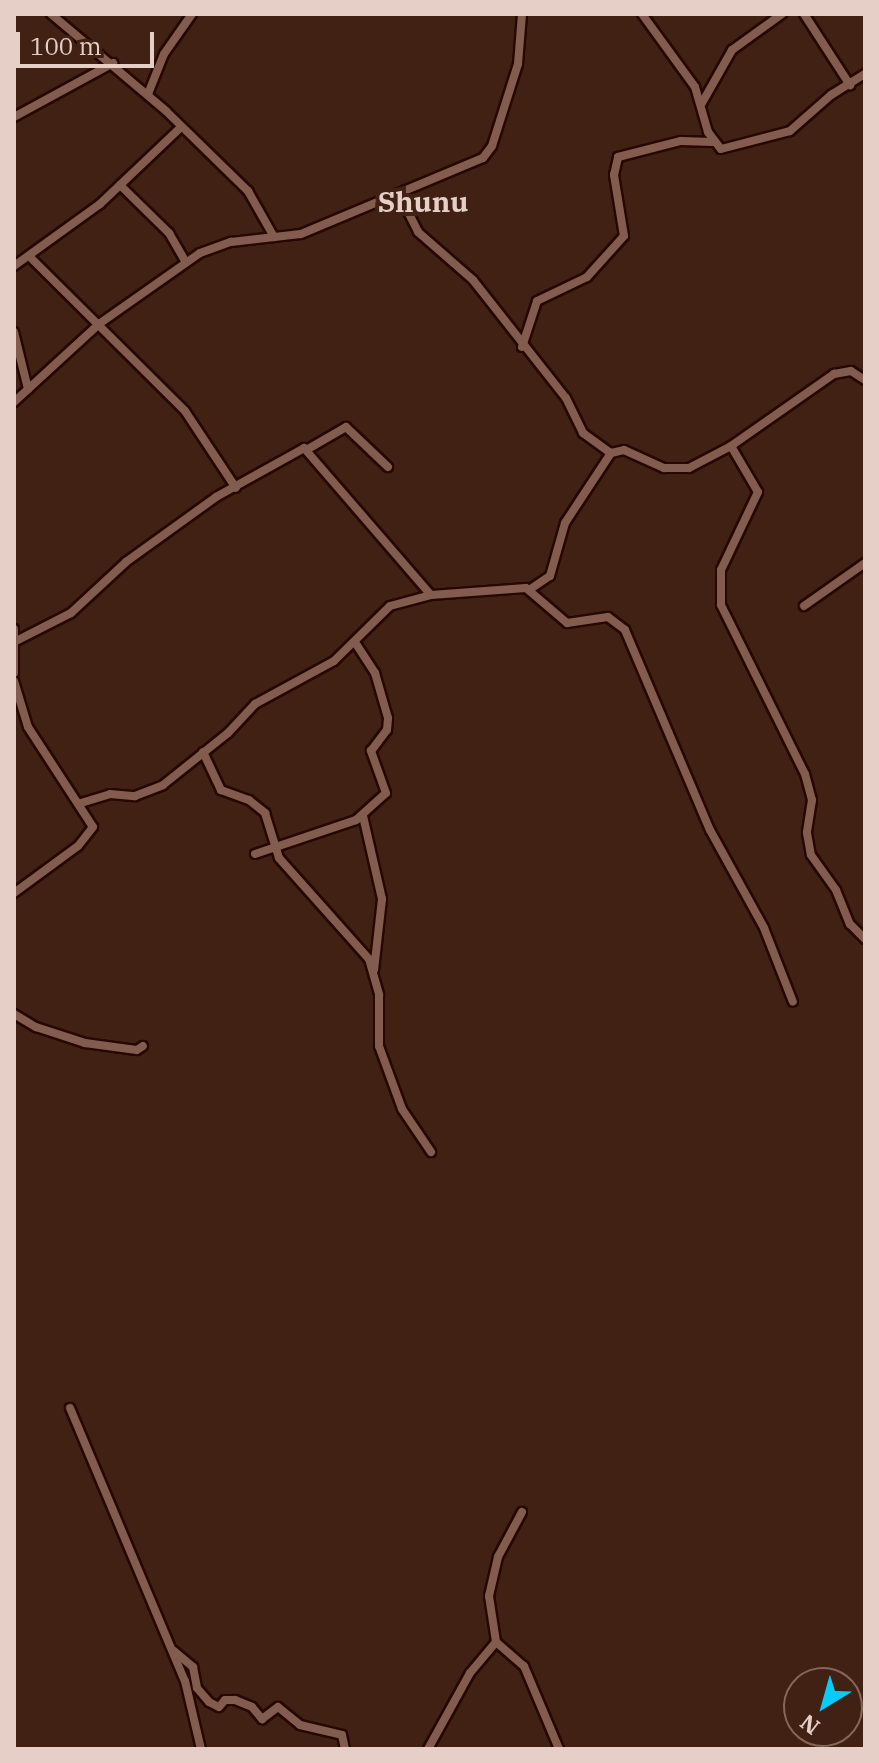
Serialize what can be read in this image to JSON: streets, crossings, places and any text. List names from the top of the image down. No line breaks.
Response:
{"districts":["Shunu"],"scale_bar":"100 m","north":"bottom left"}
